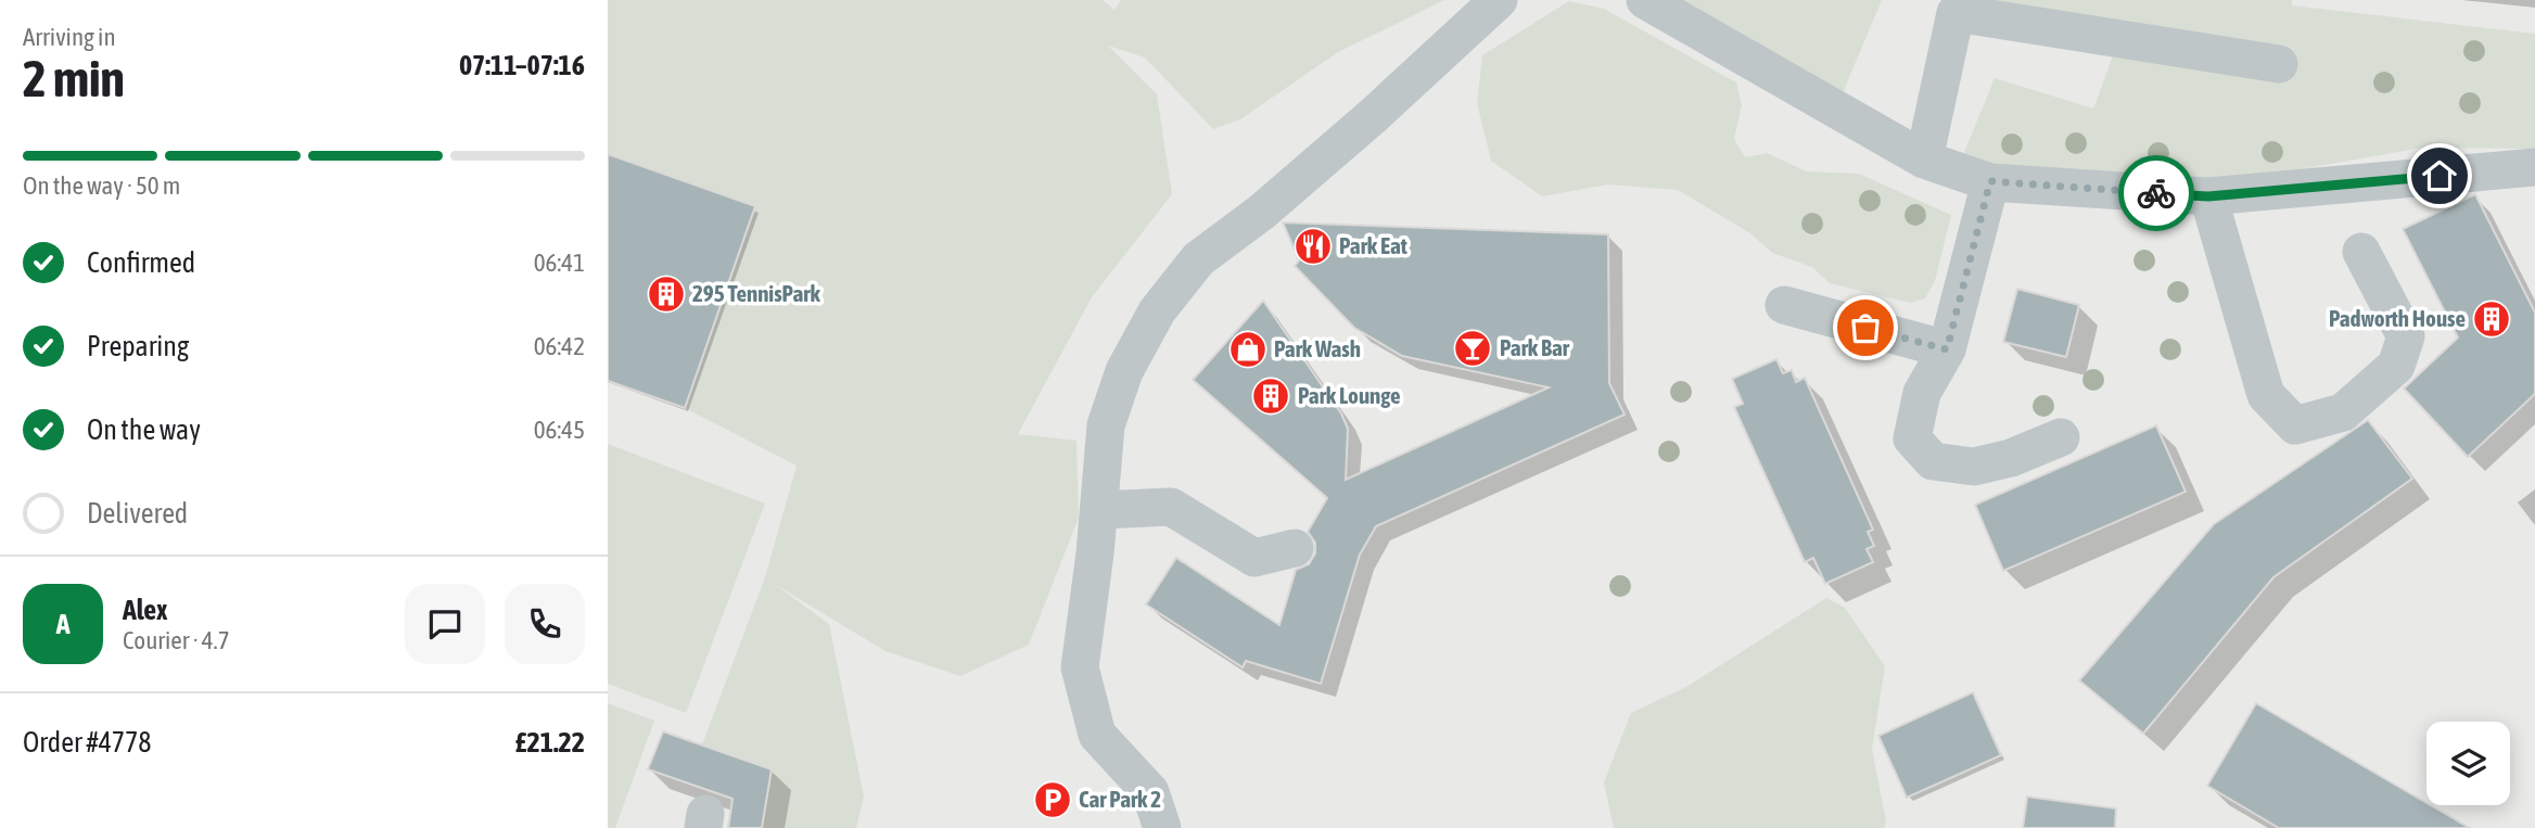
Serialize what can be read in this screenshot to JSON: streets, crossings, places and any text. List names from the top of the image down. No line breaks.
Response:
{"places":{"restaurant":["Park Eat"],"building":["295 TennisPark","Padworth House","Park Lounge"],"bar":["Park Bar"],"shop":["Park Wash"],"parking":["Car Park 2"]},"page":{"heading":["2 min","Arriving in","07:11–07:16"],"panel":["Alex","Courier · 4.7","Order #4778","£21.22"],"bar":"On the way · 50 m","list":[["Confirmed","06:41"],["Preparing","06:42"],["On the way","06:45"],"Delivered"],"round":"A"}}
